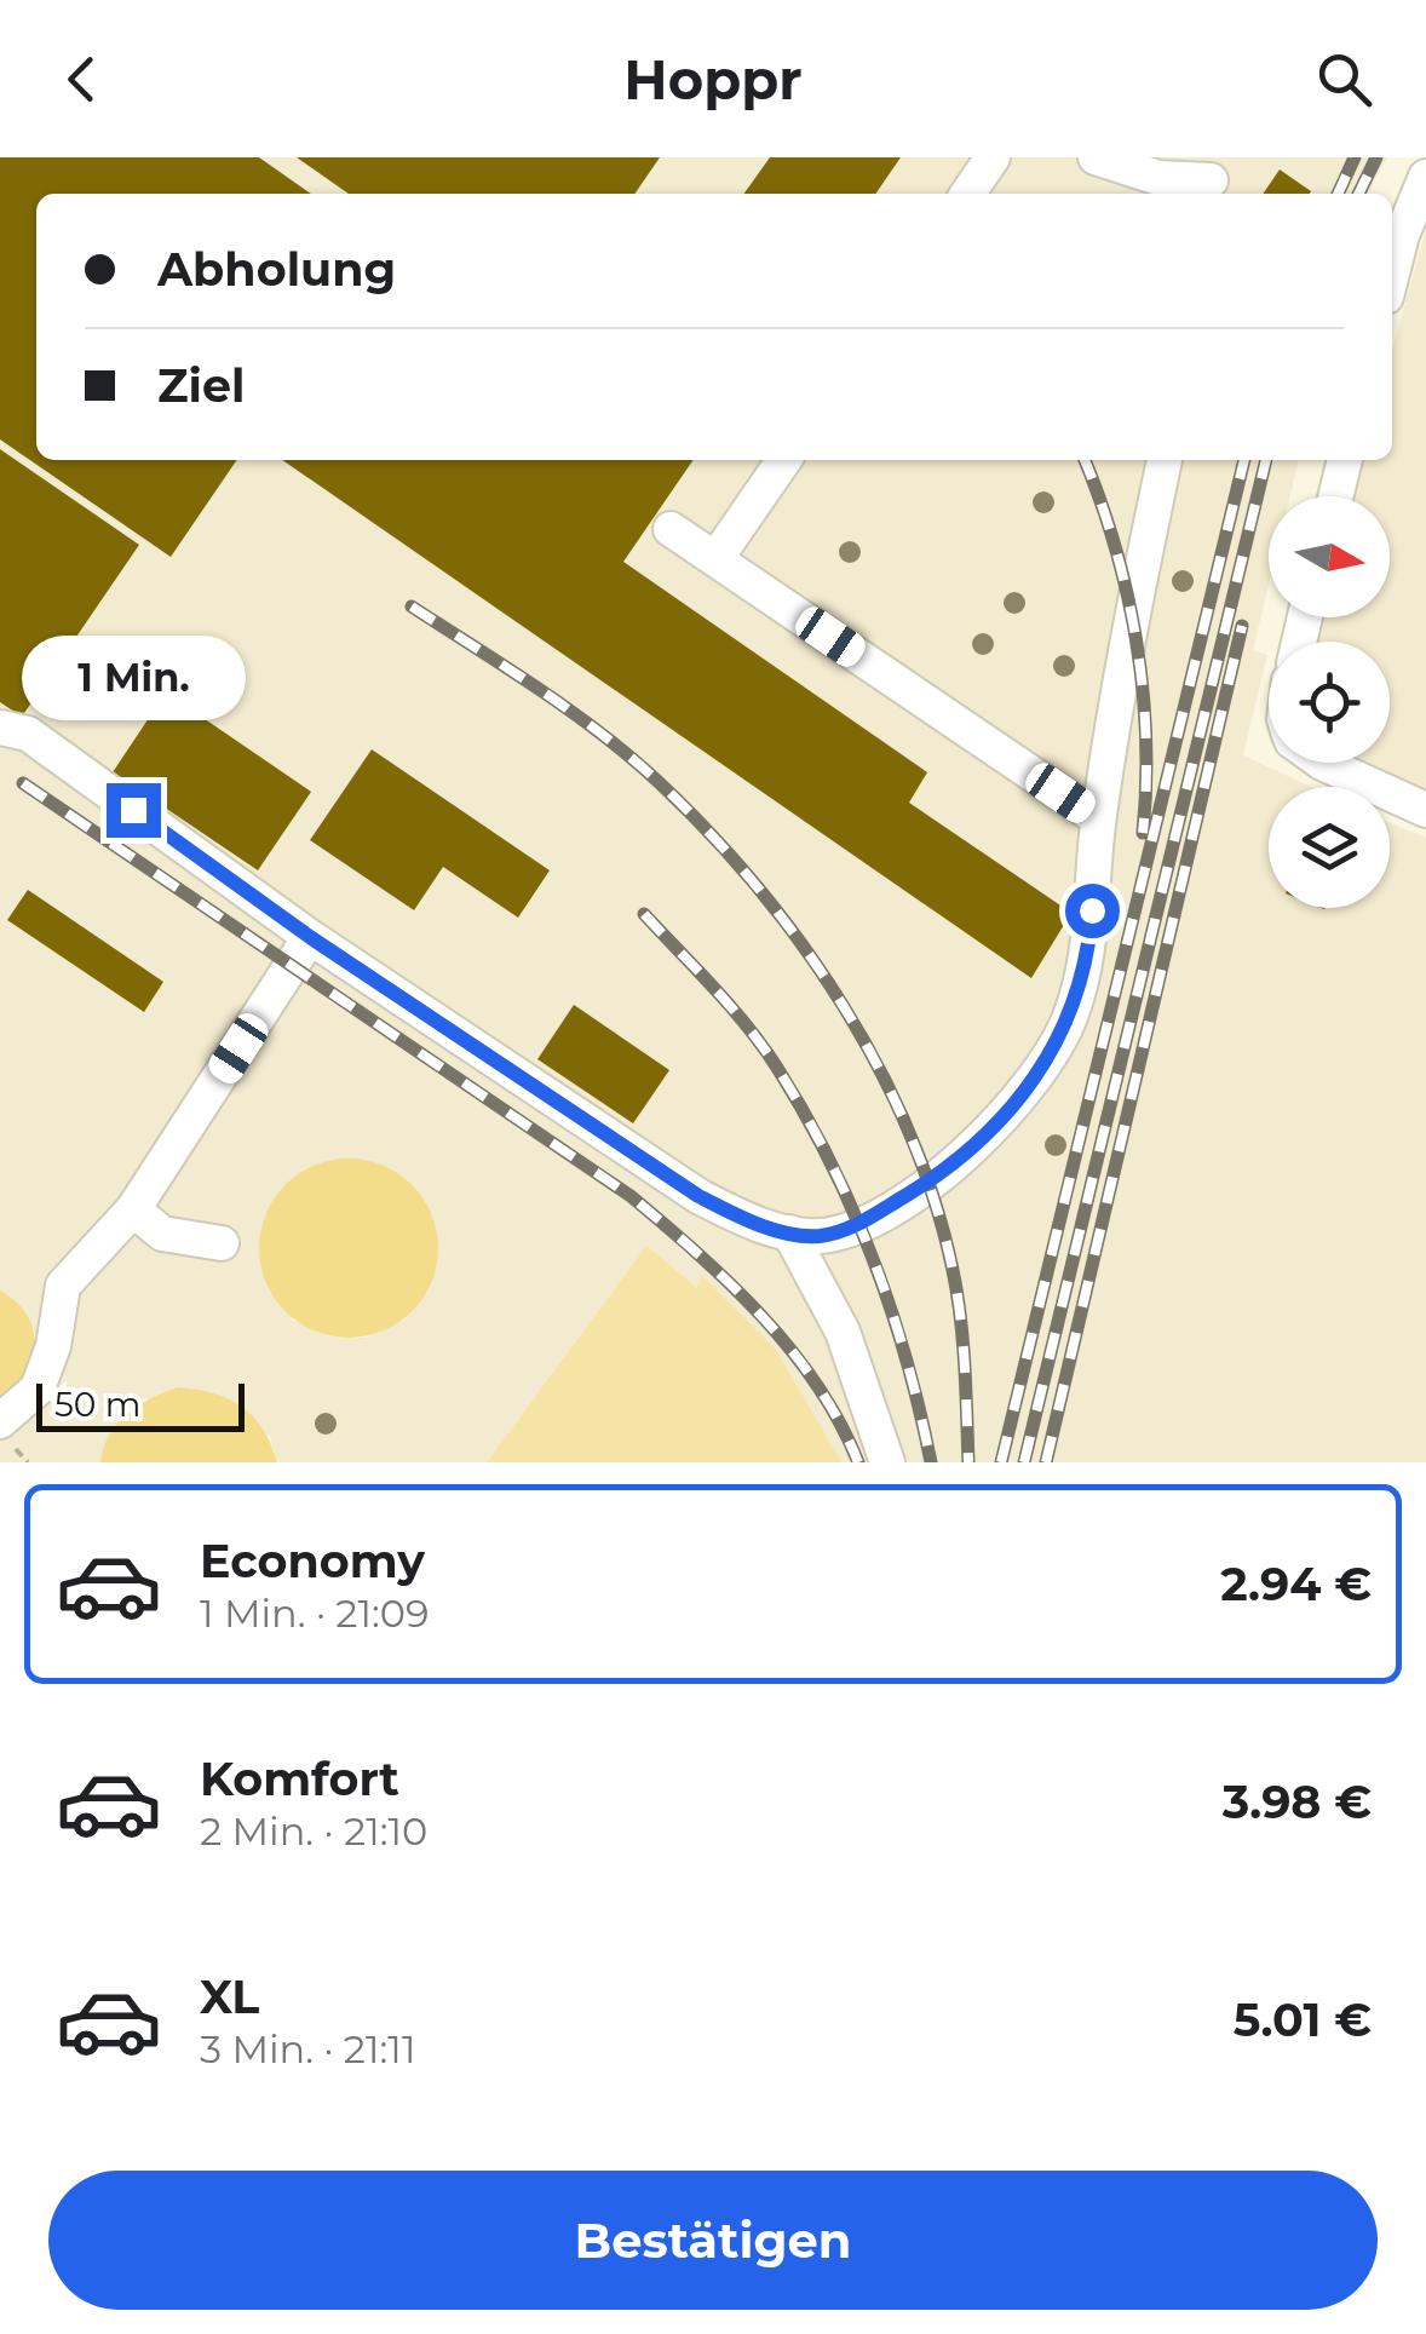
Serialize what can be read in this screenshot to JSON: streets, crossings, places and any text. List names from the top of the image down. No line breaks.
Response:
{"scale_bar":"50 m","north":"right","page":{"header":"Hoppr","banner":["Abholung","Ziel"],"bubble":"1 Min.","scale":"50 m","list":[{"name":"Economy","note":"1 Min. · 21:09","value":"2.94 €"},{"name":"Komfort","note":"2 Min. · 21:10","value":"3.98 €"},{"name":"XL","note":"3 Min. · 21:11","value":"5.01 €"}],"buttons":"Bestätigen"}}
